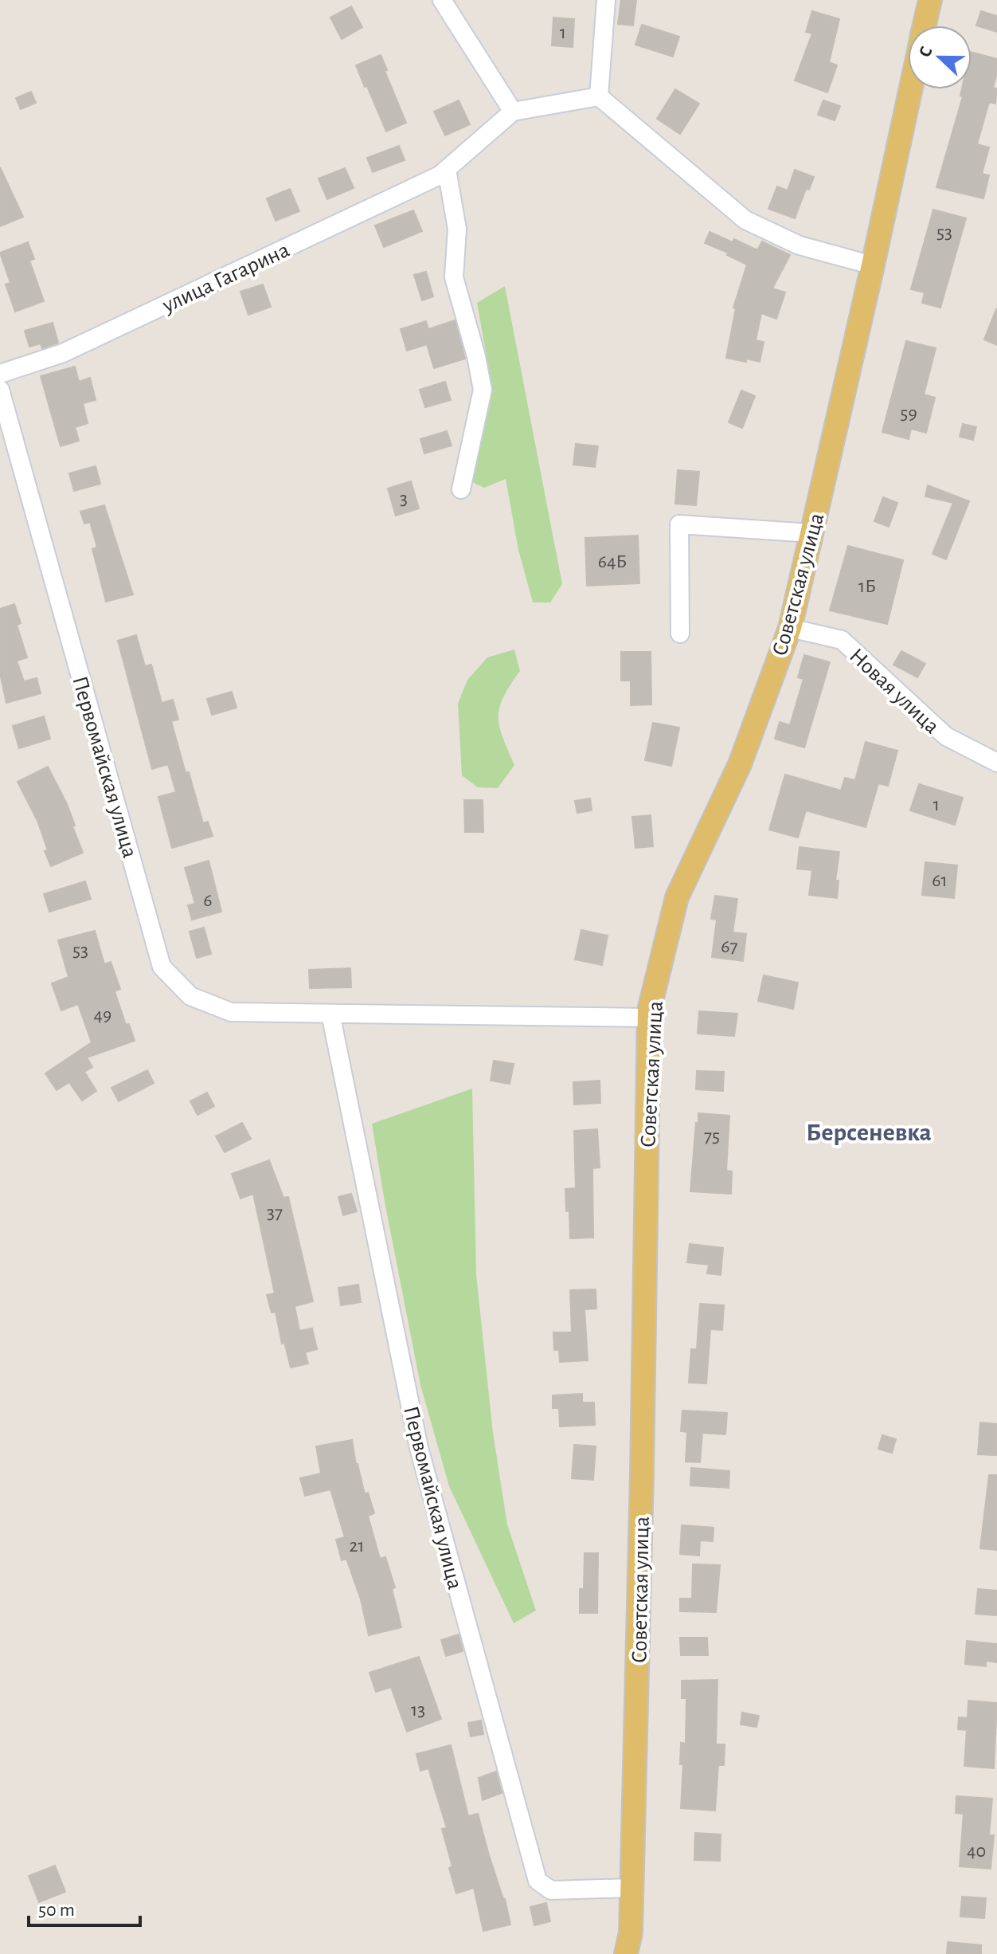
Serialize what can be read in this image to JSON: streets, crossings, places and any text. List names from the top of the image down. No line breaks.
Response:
{"streets":{"main road":["Советская улица"],"street":["улица Гагарина","Новая улица","Первомайская улица"]},"crossings":[["Советская улица","Новая улица"],["Советская улица","Первомайская улица"]],"districts":["Берсеневка"],"house_numbers":["1","53","59","3","64Б","1Б","1","61","6","67","53","49","75","37","21","13","40"],"scale_bar":"50 m","north":"left"}
